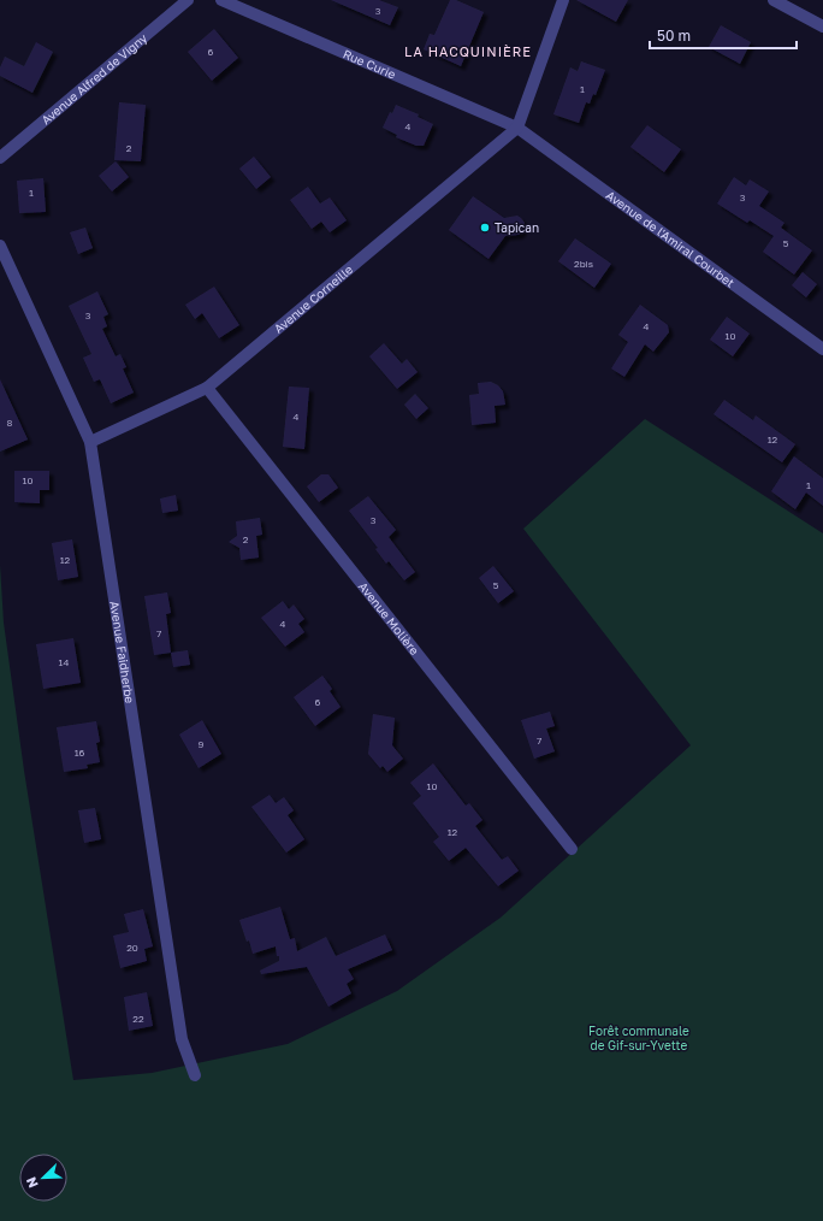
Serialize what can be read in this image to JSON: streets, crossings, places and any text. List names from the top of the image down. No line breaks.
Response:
{"streets":{"street":["Rue Curie","Avenue Alfred de Vigny","Avenue de l'Amiral Courbet","Avenue Corneille","Avenue Molière","Avenue Faidherbe"]},"crossings":[["Rue Curie","Avenue de l'Amiral Courbet"],["Rue Curie","Avenue Corneille"],["Avenue de l'Amiral Courbet","Avenue Corneille"],["Avenue Corneille","Avenue Molière"],["Avenue Corneille","Avenue Faidherbe"]],"districts":["LA HACQUINIÈRE"],"parks":["Forêt communale de Gif-sur-Yvette"],"places":["Tapican"],"house_numbers":["3","6","1","4","2","1","3","5","2bis","3","4","10","4","8","12","10","1","3","2","12","5","4","7","14","6","7","9","16","10","12","20","22"],"scale_bar":"50 m","north":"bottom left"}
